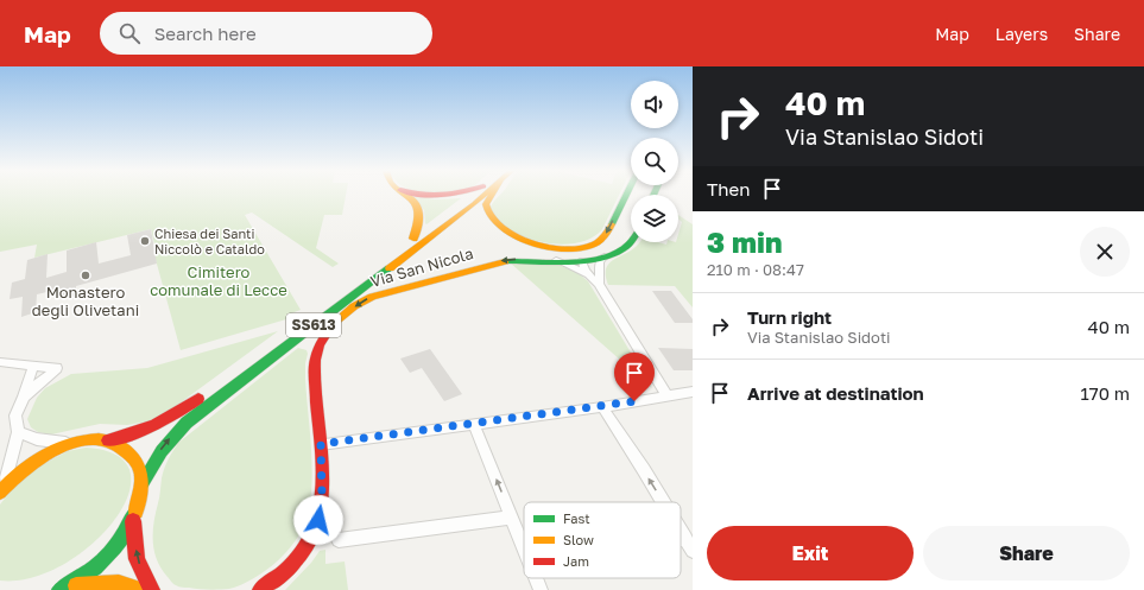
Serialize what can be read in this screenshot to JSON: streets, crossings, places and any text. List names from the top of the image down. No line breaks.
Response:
{"streets":{"main road":["Via San Nicola","SS613"]},"parks":["Cimitero comunale di Lecce"],"places":["Chiesa dei Santi Niccolò e Cataldo","Monastero degli Olivetani"],"legend":["Fast","Slow","Jam"],"page":{"header":"Map","search":"Search here","nav":["Map","Layers","Share"],"turn":["40 m","Via Stanislao Sidoti"],"then":"Then","heading":["3 min","210 m · 08:47"],"list":[{"name":"Turn right","note":"Via Stanislao Sidoti","value":"40 m"},{"name":"Arrive at destination","value":"170 m"}],"buttons":["Exit","Share"]}}
